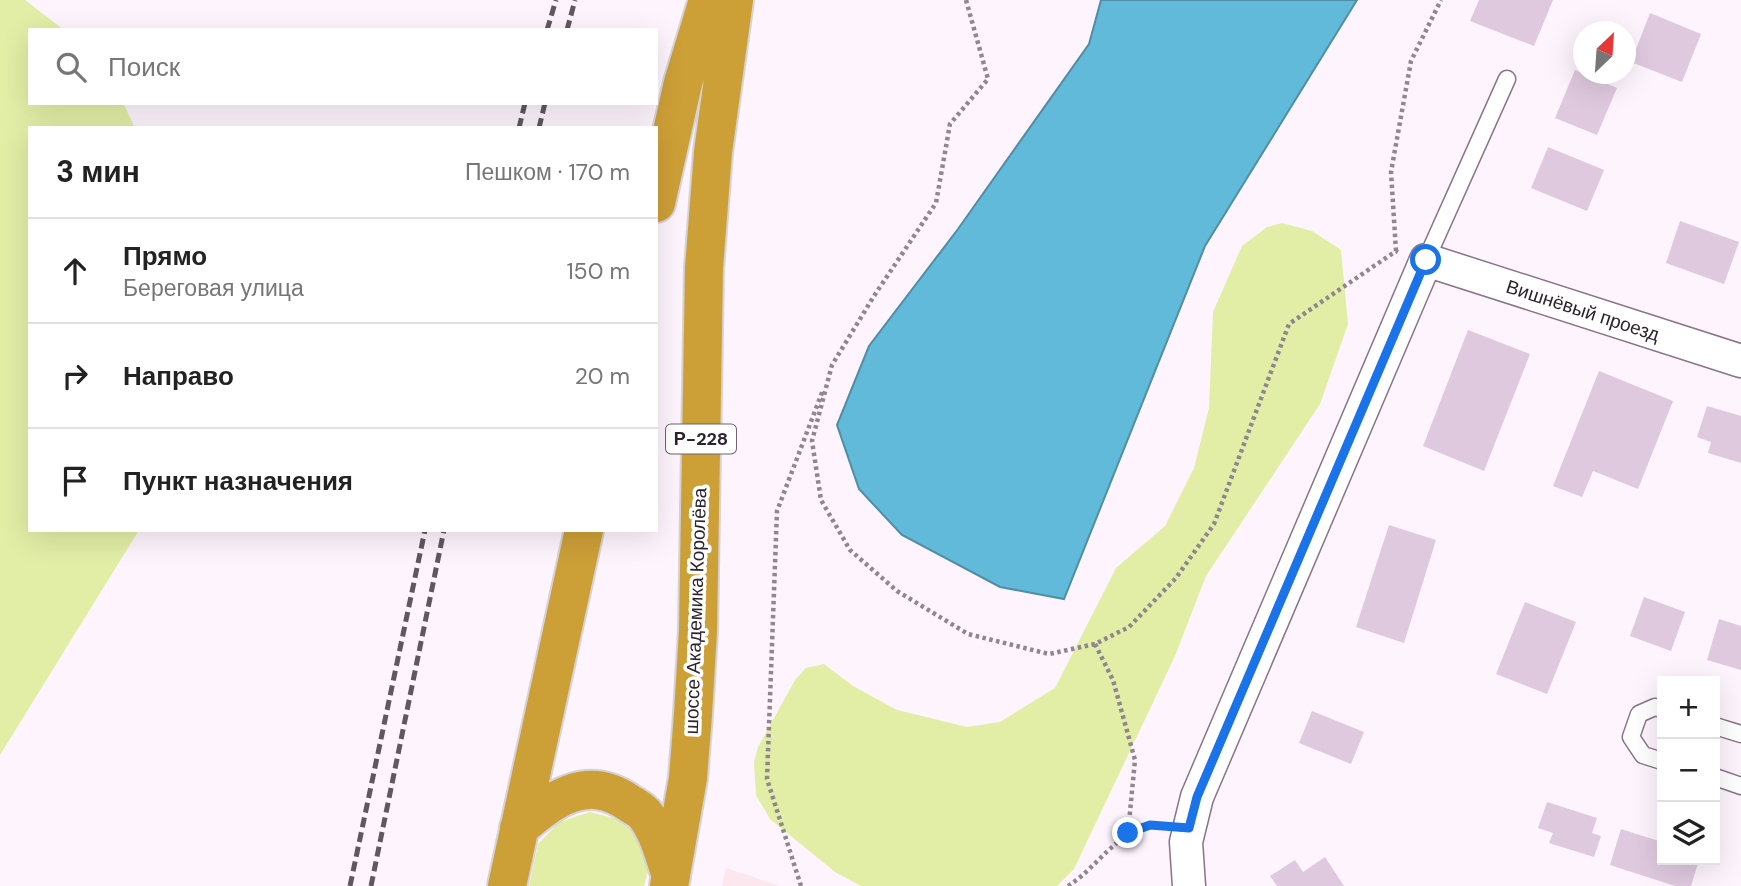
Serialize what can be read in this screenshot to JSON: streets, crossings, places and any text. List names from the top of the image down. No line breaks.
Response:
{"streets":{"highway":["Р-228","шоссе Академика Королёва"],"street":["Вишнёвый проезд"]},"north":"top right","page":{"search":"Поиск","heading":["3 мин","Пешком · 170 m"],"list":[["Прямо","Береговая улица","150 m"],["Направо","20 m"],"Пункт назначения"],"map_buttons":["+","−"]}}
